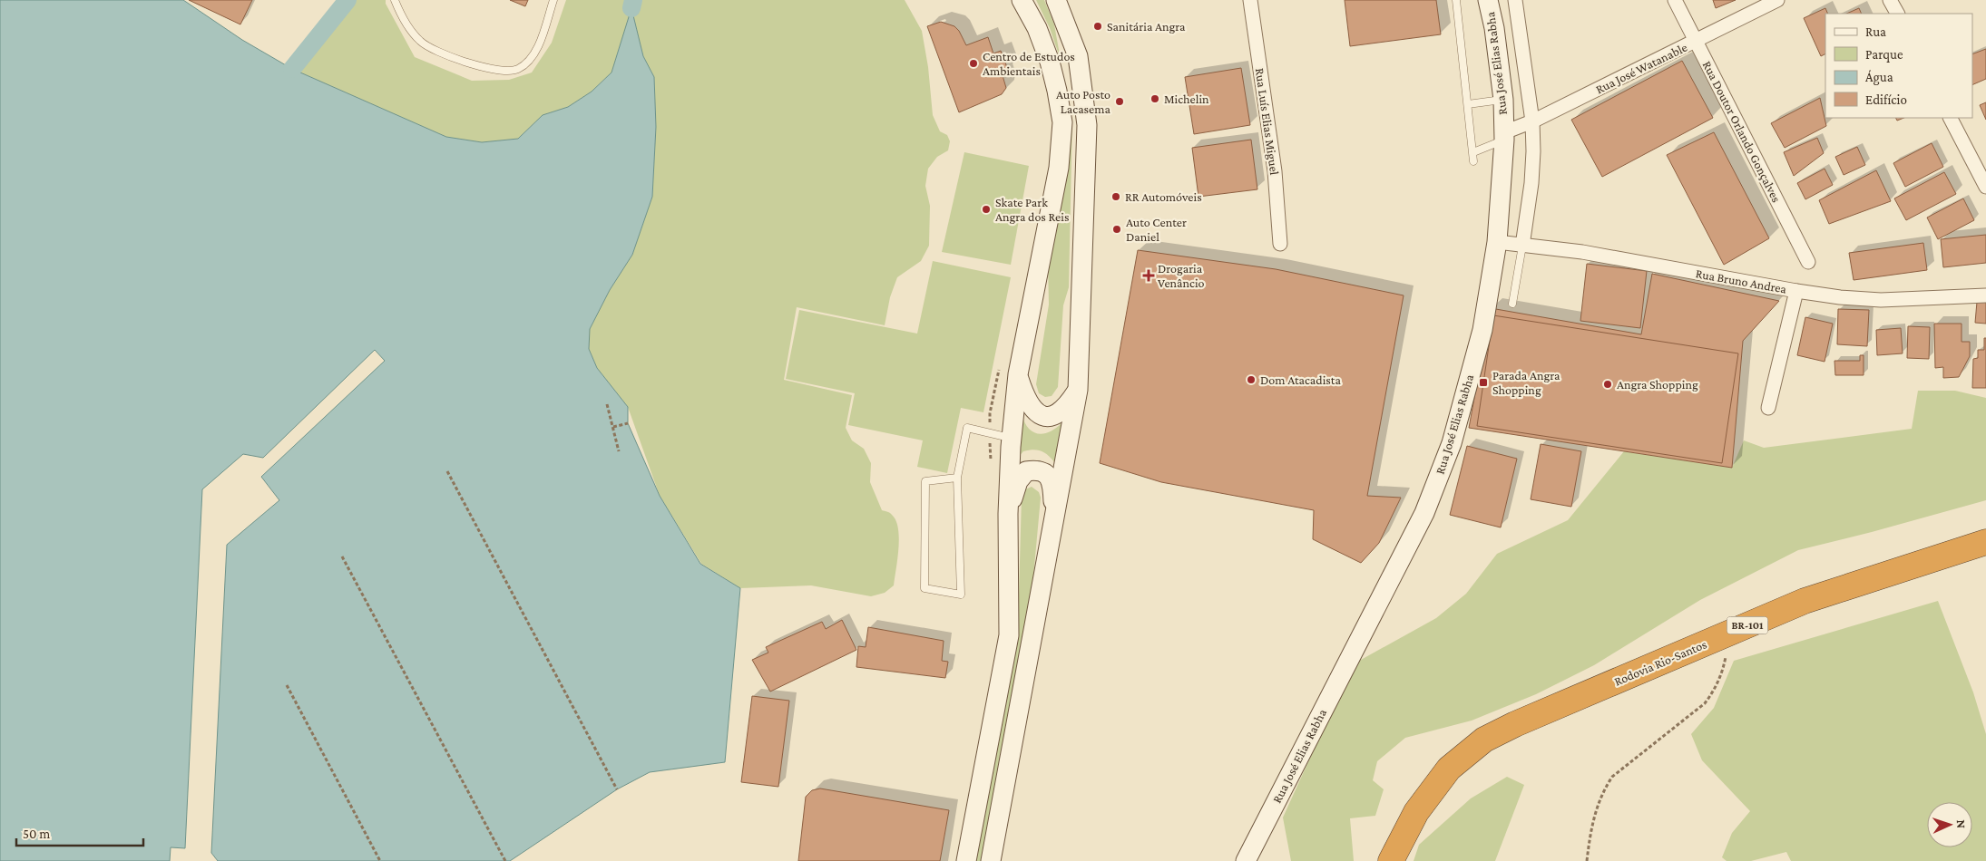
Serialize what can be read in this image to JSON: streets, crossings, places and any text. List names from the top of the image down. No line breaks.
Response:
{"streets":{"highway":["BR-101","Rodovia Rio-Santos"],"main road":["Rua José Elias Rabha"],"street":["Rua José Watanable","Rua Luís Elias Miguel","Rua Doutor Orlando Gonçalves","Rua Bruno Andrea"]},"crossings":[["Rua José Elias Rabha","Rua José Watanable"],["Rua José Elias Rabha","Rua Bruno Andrea"],["Rua José Watanable","Rua Doutor Orlando Gonçalves"]],"places":{"other":["Sanitária Angra","Centro de Estudos Ambientais","Michelin","Auto Posto Lacasema","RR Automóveis","Skate Park Angra dos Reis","Auto Center Daniel","Dom Atacadista","Angra Shopping"],"health":["Drogaria Venâncio"],"transit":["Parada Angra Shopping"]},"legend":["Rua","Parque","Água","Edifício"],"scale_bar":"50 m","north":"right"}
